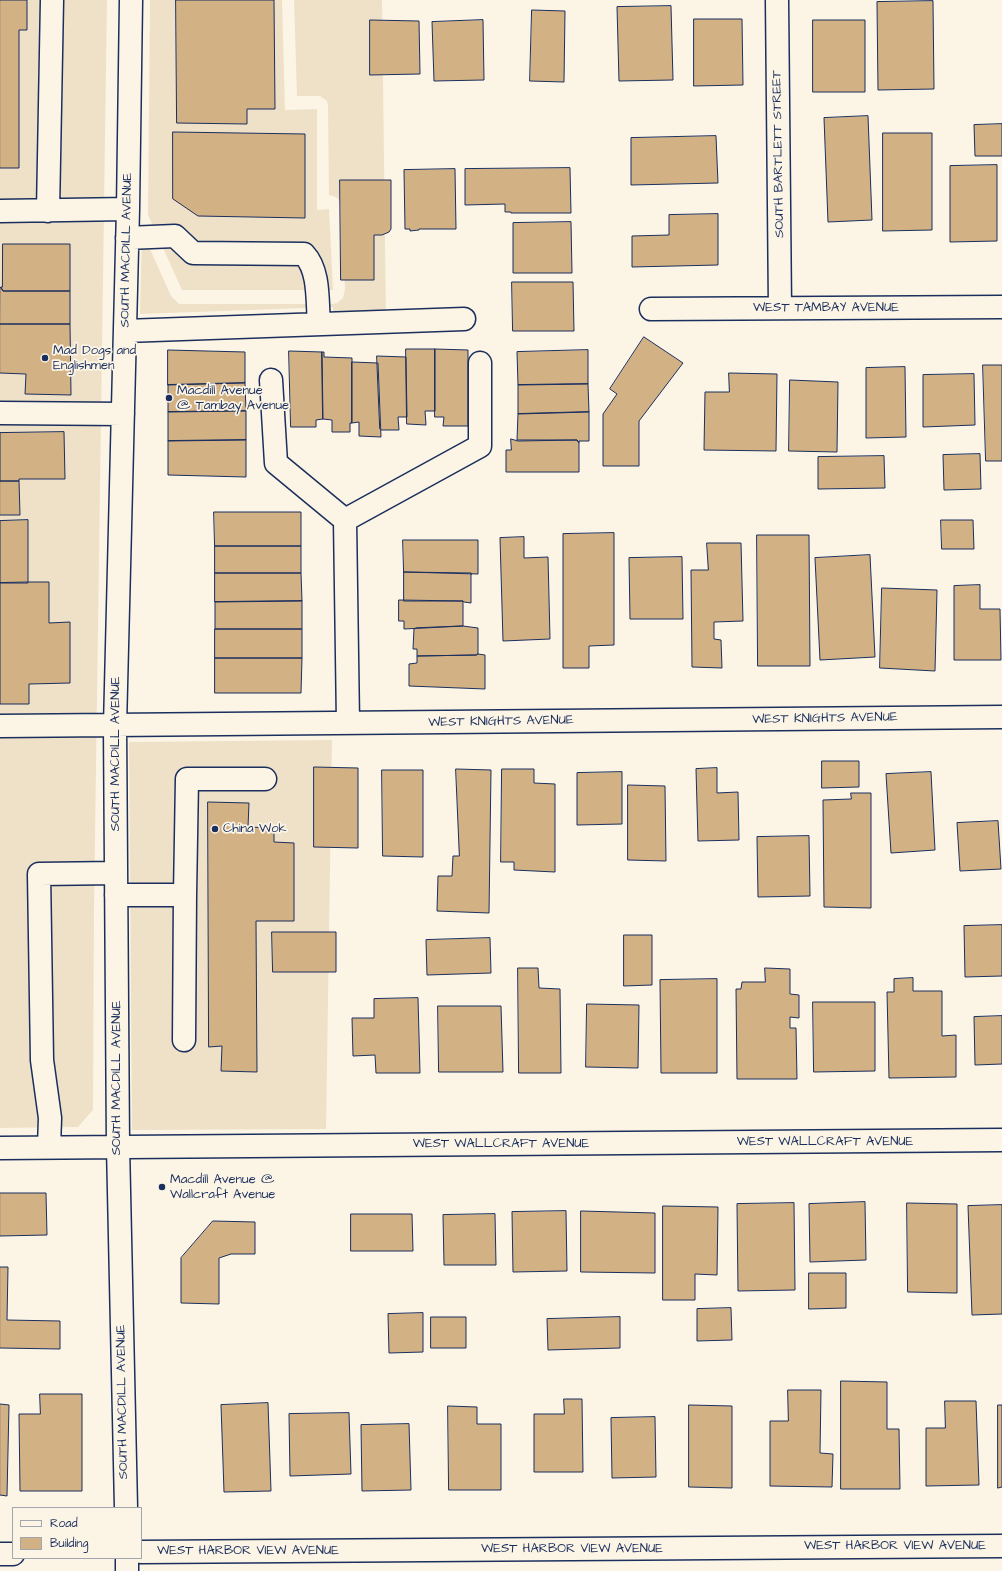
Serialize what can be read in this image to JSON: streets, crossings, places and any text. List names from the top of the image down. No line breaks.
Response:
{"streets":{"street":["SOUTH BARTLETT STREET","SOUTH MACDILL AVENUE","WEST TAMBAY AVENUE","WEST KNIGHTS AVENUE","WEST WALLCRAFT AVENUE","WEST HARBOR VIEW AVENUE"]},"crossings":[["SOUTH BARTLETT STREET","WEST TAMBAY AVENUE"],["SOUTH MACDILL AVENUE","WEST KNIGHTS AVENUE"],["SOUTH MACDILL AVENUE","WEST WALLCRAFT AVENUE"]],"places":["Mad Dogs and Englishmen","Macdill Avenue @ Tambay Avenue","China Wok","Macdill Avenue @ Wallcraft Avenue"],"legend":["Road","Building"]}
